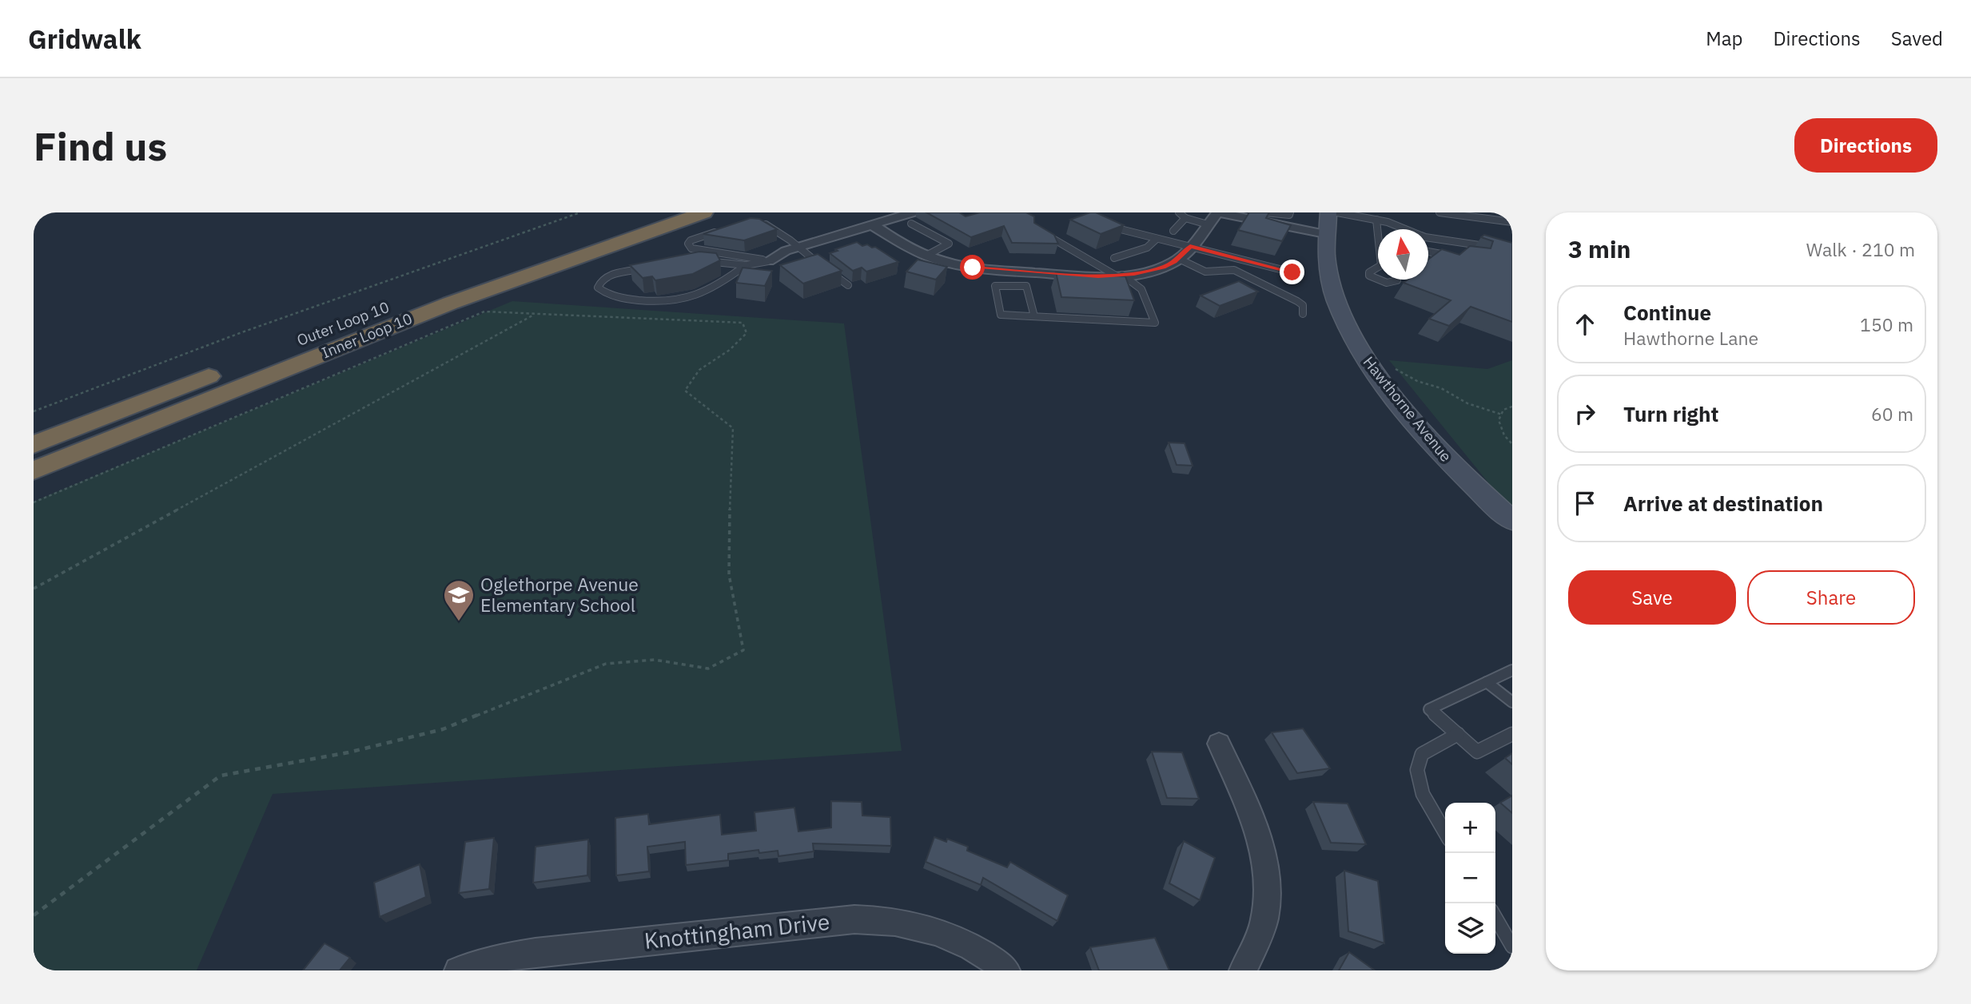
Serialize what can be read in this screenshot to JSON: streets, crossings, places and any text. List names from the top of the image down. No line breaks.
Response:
{"streets":{"highway":["Outer Loop 10","Inner Loop 10"],"main road":["Hawthorne Avenue"],"street":["Knottingham Drive"]},"places":{"school or university":["Oglethorpe Avenue Elementary School"]},"north":"top","page":{"header":"Gridwalk","nav":["Map","Directions","Saved"],"buttons":["Directions",["Save","Share"]],"title":"Find us","heading":["3 min","Walk · 210 m"],"list":[["Continue","Hawthorne Lane","150 m"],["Turn right","60 m"],"Arrive at destination"],"map_buttons":["+","−"]}}
